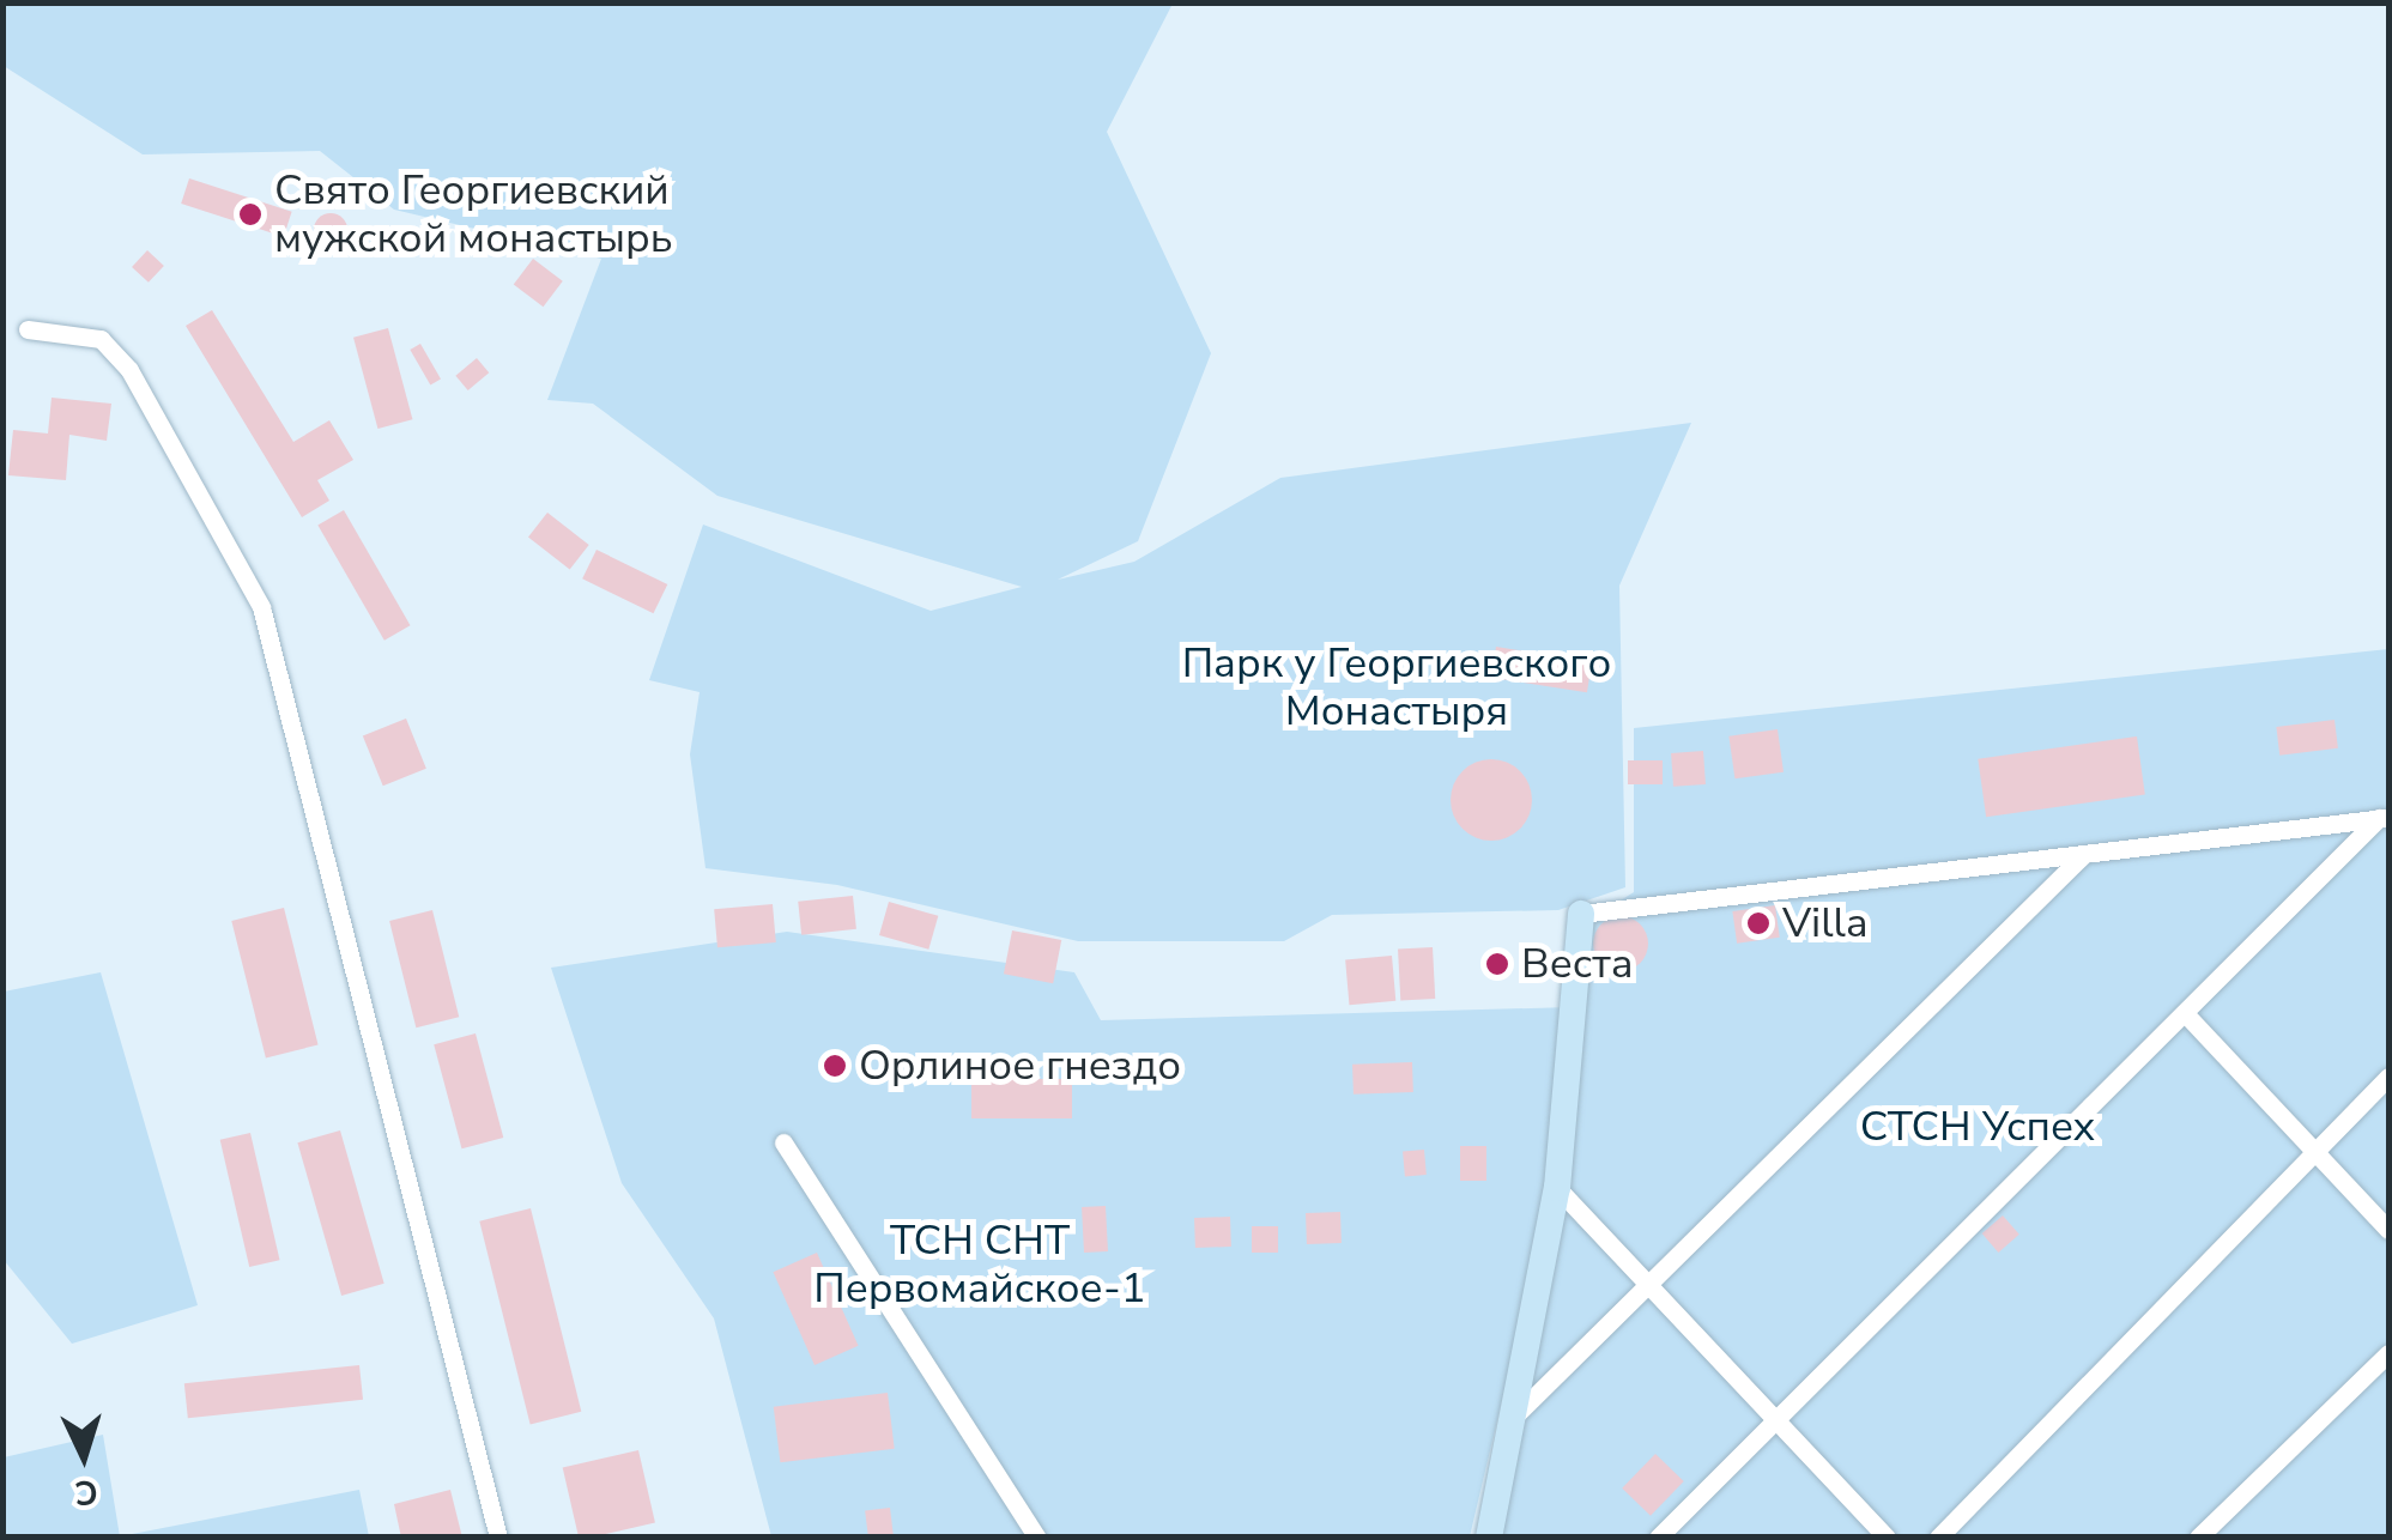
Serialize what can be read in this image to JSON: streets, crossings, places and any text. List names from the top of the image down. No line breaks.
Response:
{"parks":["Парк у Георгиевского Монастыря","СТСН Успех","ТСН СНТ Первомайское-1"],"places":["Свято Георгиевский мужской монастырь","Villa","Веста","Орлиное гнездо"],"north":"bottom"}
